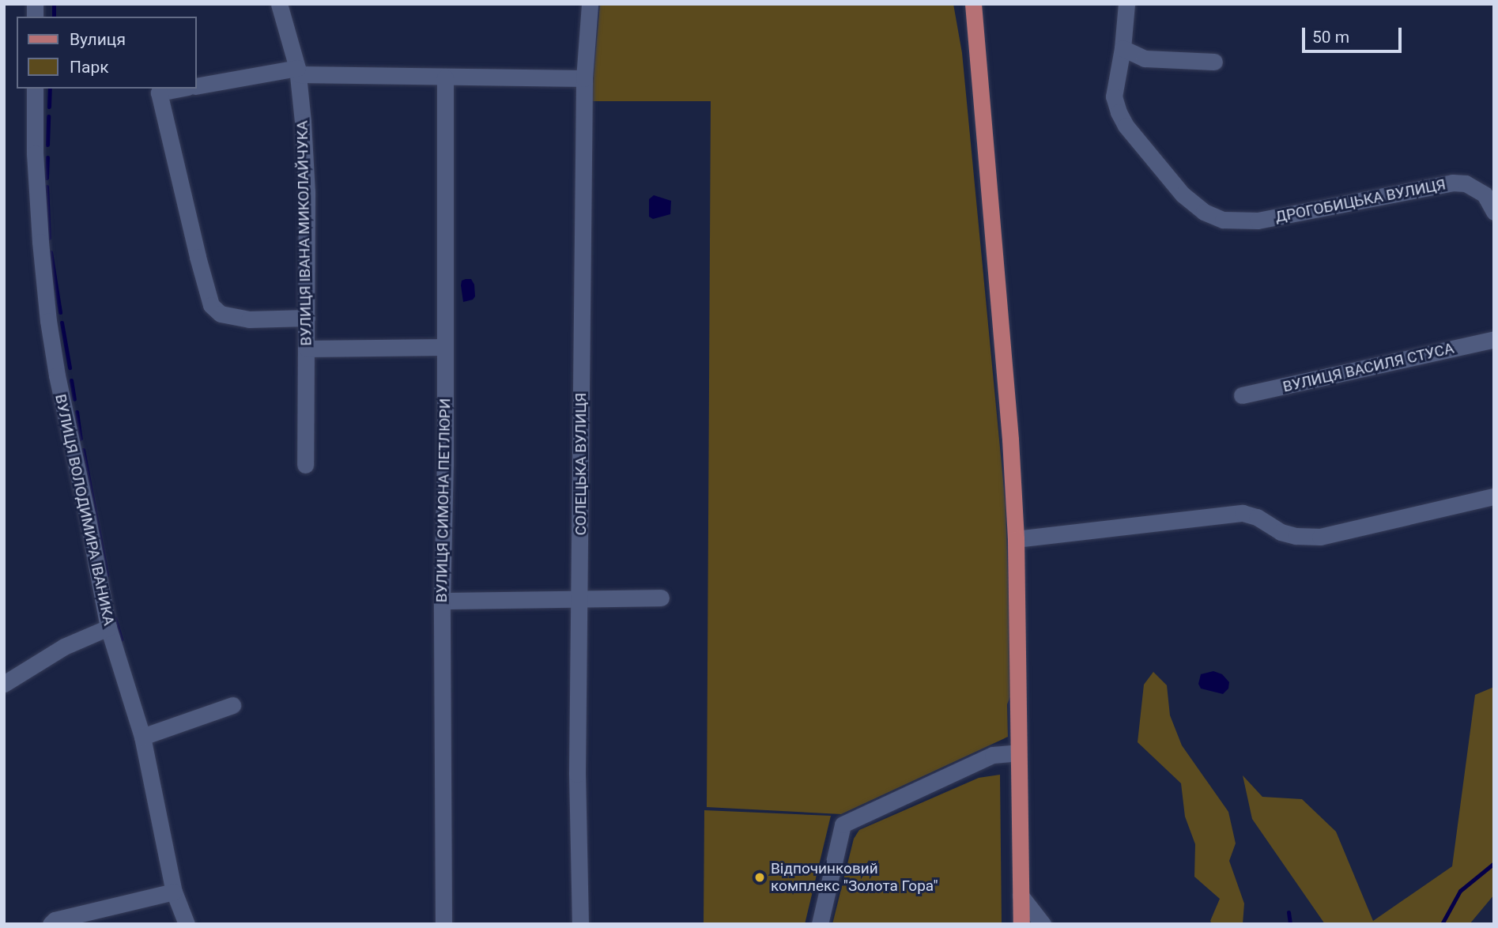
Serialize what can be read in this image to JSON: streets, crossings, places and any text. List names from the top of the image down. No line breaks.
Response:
{"streets":{"street":["ДРОГОБИЦЬКА ВУЛИЦЯ","ВУЛИЦЯ ІВАНА МИКОЛАЙЧУКА","ВУЛИЦЯ ВАСИЛЯ СТУСА","СОЛЕЦЬКА ВУЛИЦЯ","ВУЛИЦЯ СИМОНА ПЕТЛЮРИ","ВУЛИЦЯ ВОЛОДИМИРА ІВАНИКА"]},"places":["Відпочинковий комплекс \"Золота Гора\""],"legend":["Вулиця","Парк"],"scale_bar":"50 m"}
